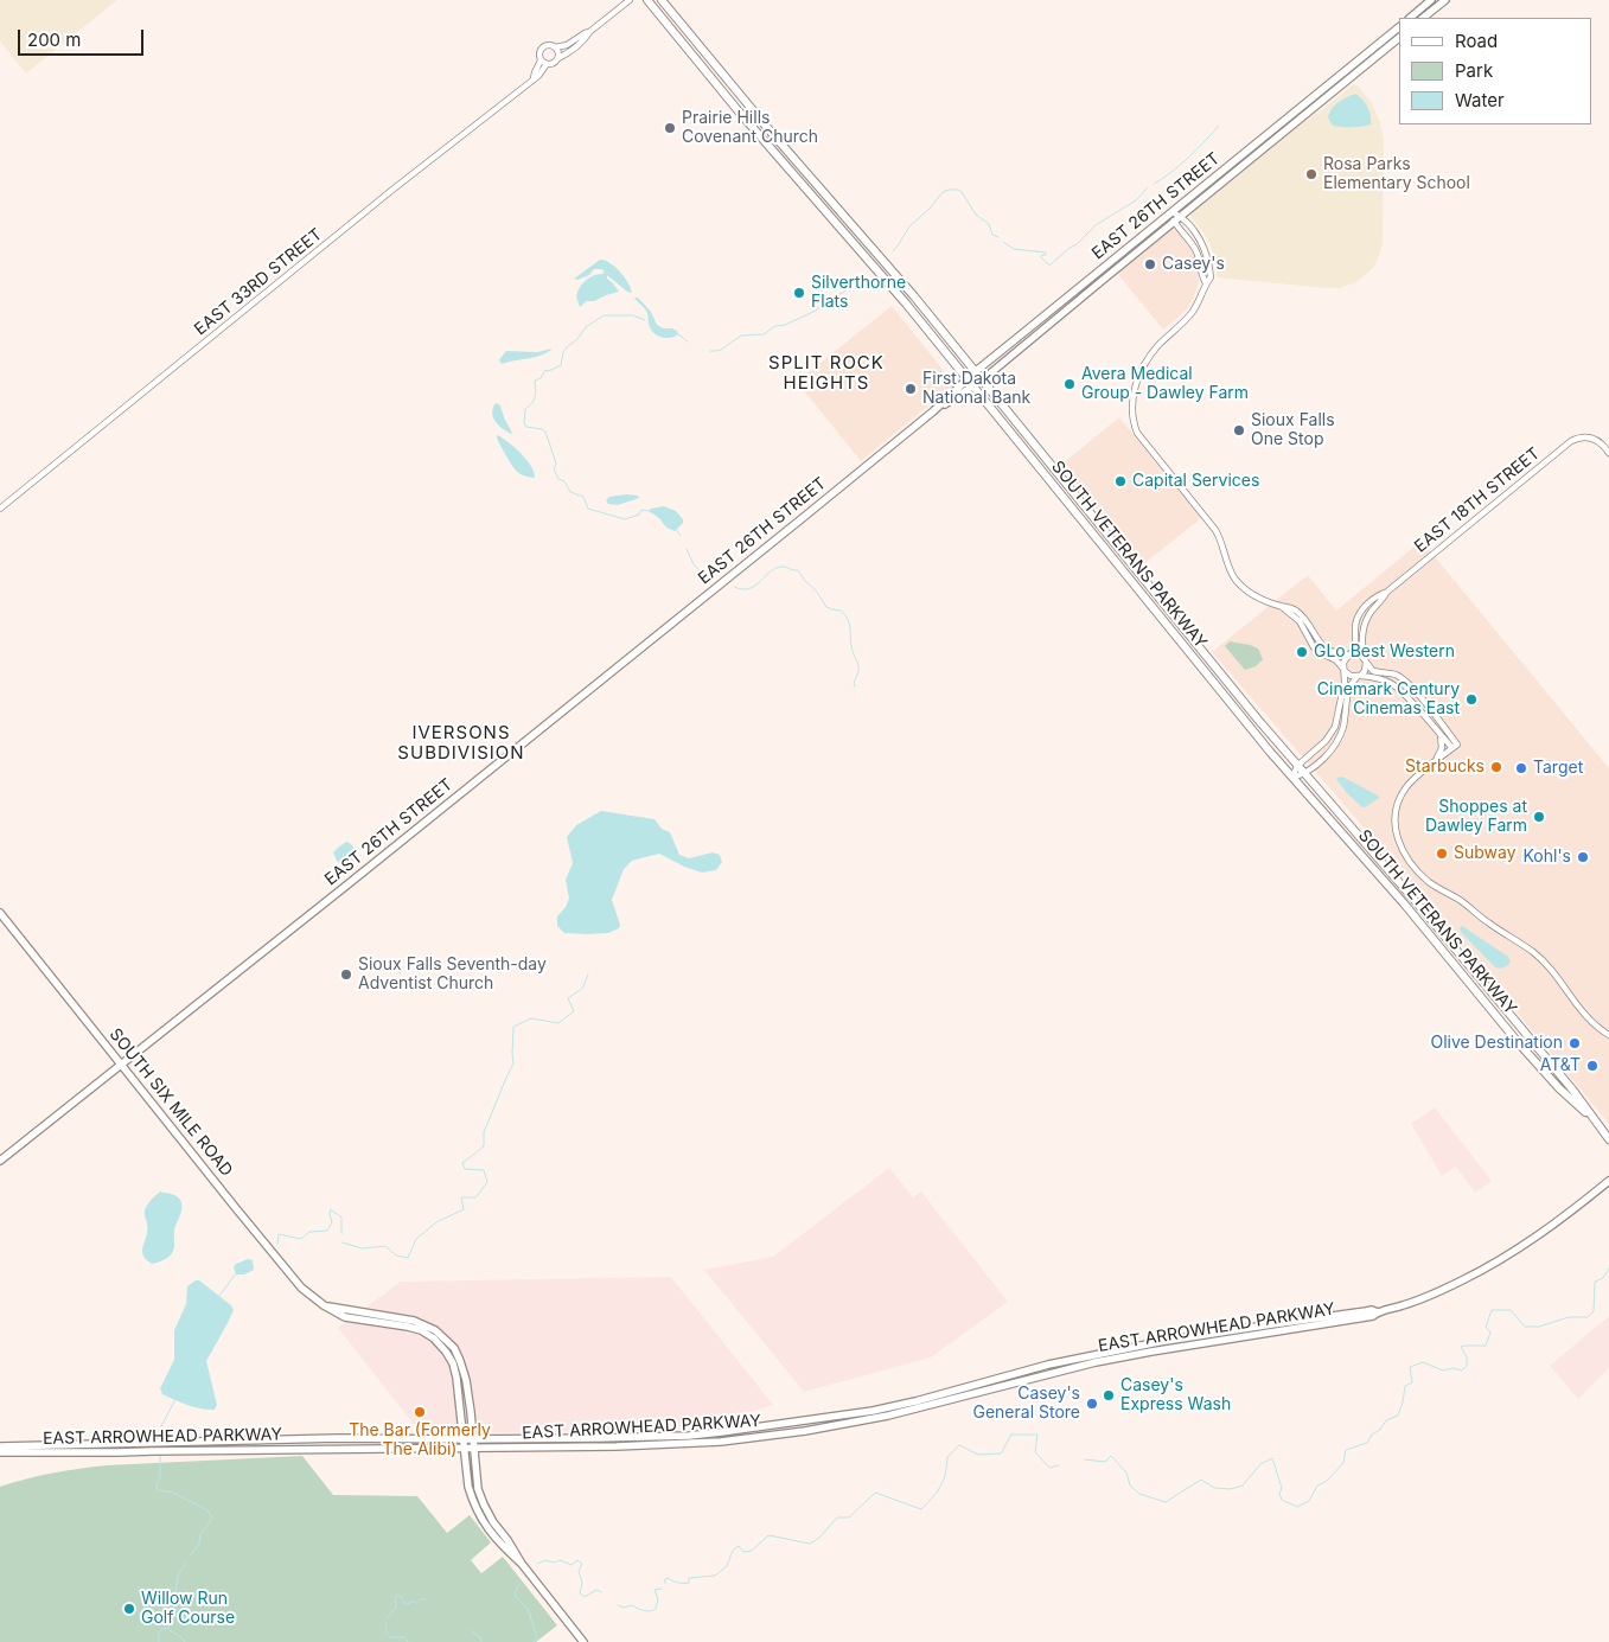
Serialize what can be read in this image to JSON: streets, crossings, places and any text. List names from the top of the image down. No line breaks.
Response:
{"streets":{"highway":["SOUTH VETERANS PARKWAY"],"main road":["EAST 26TH STREET","SOUTH SIX MILE ROAD","EAST ARROWHEAD PARKWAY"],"street":["EAST 33RD STREET","EAST 18TH STREET"]},"crossings":[["EAST 26TH STREET","SOUTH VETERANS PARKWAY"],["EAST 26TH STREET","SOUTH SIX MILE ROAD"],["EAST 18TH STREET","SOUTH VETERANS PARKWAY"],["SOUTH SIX MILE ROAD","EAST ARROWHEAD PARKWAY"]],"districts":["SPLIT ROCK HEIGHTS","IVERSONS SUBDIVISION"],"places":["Prairie Hills Covenant Church","Rosa Parks Elementary School","Casey's","Silverthorne Flats","Avera Medical Group - Dawley Farm","First Dakota National Bank","Sioux Falls One Stop","Capital Services","GLo Best Western","Cinemark Century Cinemas East","Starbucks","Target","Shoppes at Dawley Farm","Subway","Kohl's","Sioux Falls Seventh-day Adventist Church","Olive Destination","AT&T","Casey's Express Wash","Casey's General Store","The Bar (Formerly The Alibi)","Willow Run Golf Course"],"legend":["Road","Park","Water"],"scale_bar":"200 m"}
